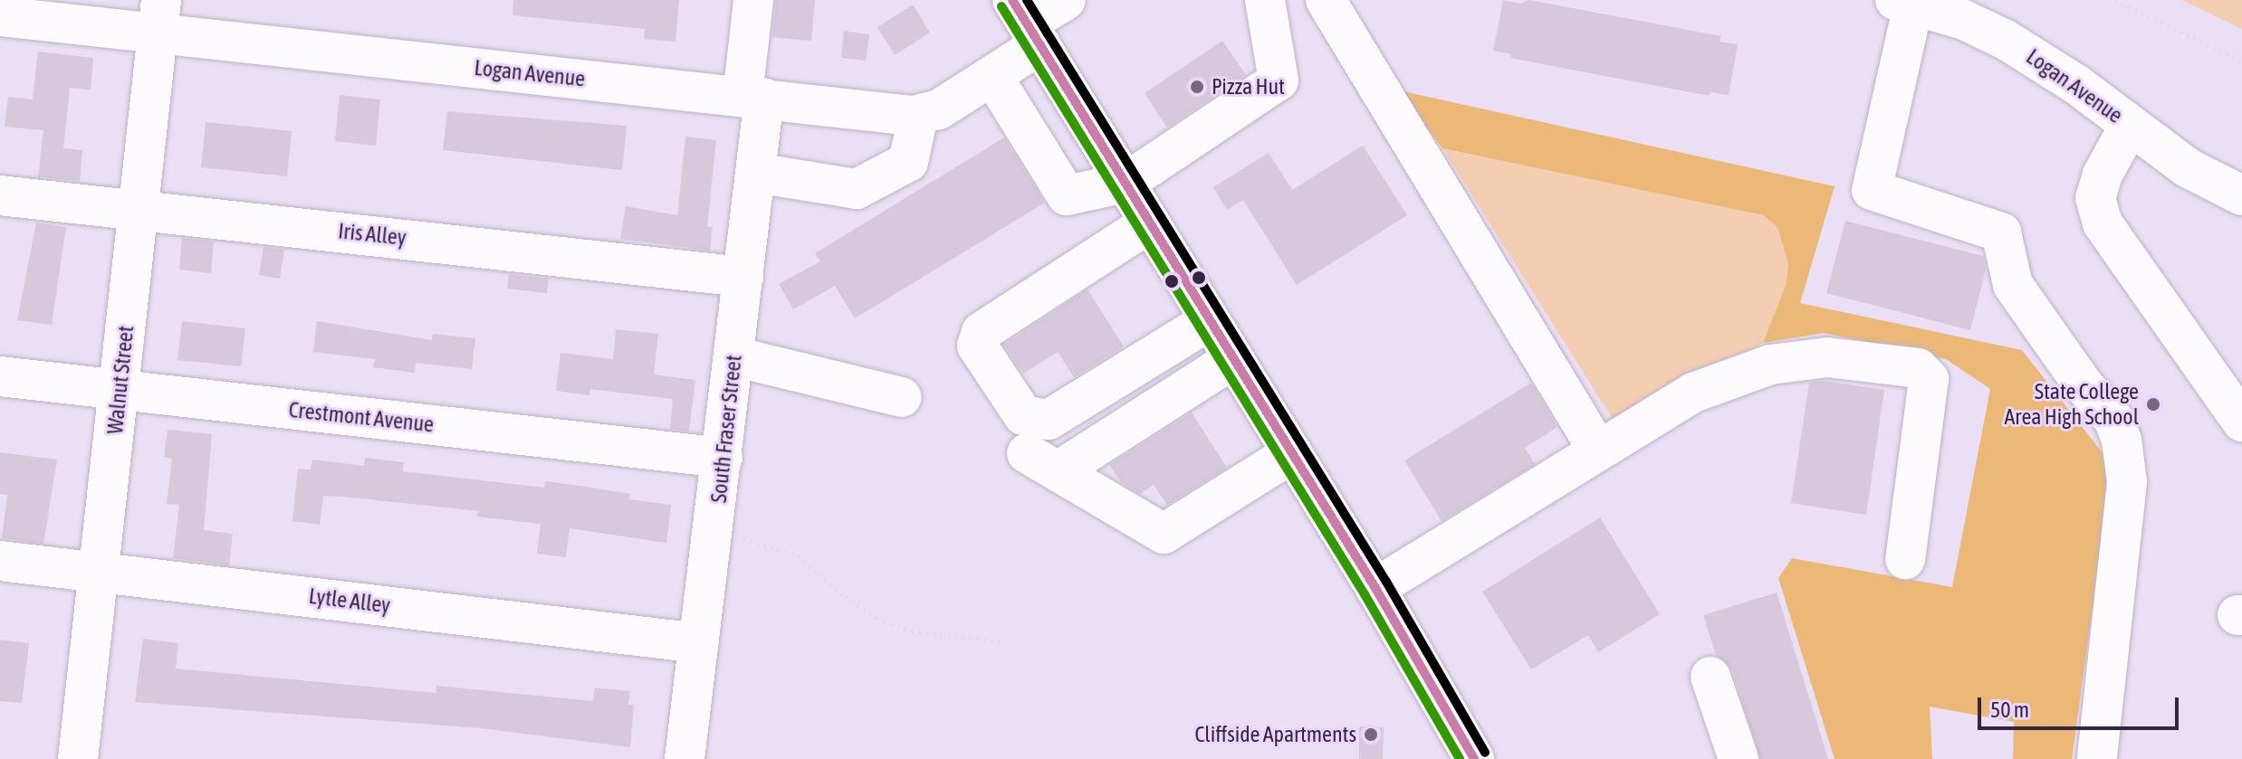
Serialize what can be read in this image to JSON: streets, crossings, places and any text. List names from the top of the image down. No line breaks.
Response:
{"streets":{"street":["Logan Avenue","Iris Alley","Walnut Street","Crestmont Avenue","South Fraser Street","Lytle Alley"]},"crossings":[["Logan Avenue","Walnut Street"],["Logan Avenue","South Fraser Street"],["Iris Alley","Walnut Street"],["Iris Alley","South Fraser Street"],["Walnut Street","Crestmont Avenue"],["Walnut Street","Lytle Alley"],["Crestmont Avenue","South Fraser Street"],["South Fraser Street","Lytle Alley"]],"places":["Pizza Hut","State College Area High School","Cliffside Apartments"],"scale_bar":"50 m"}
